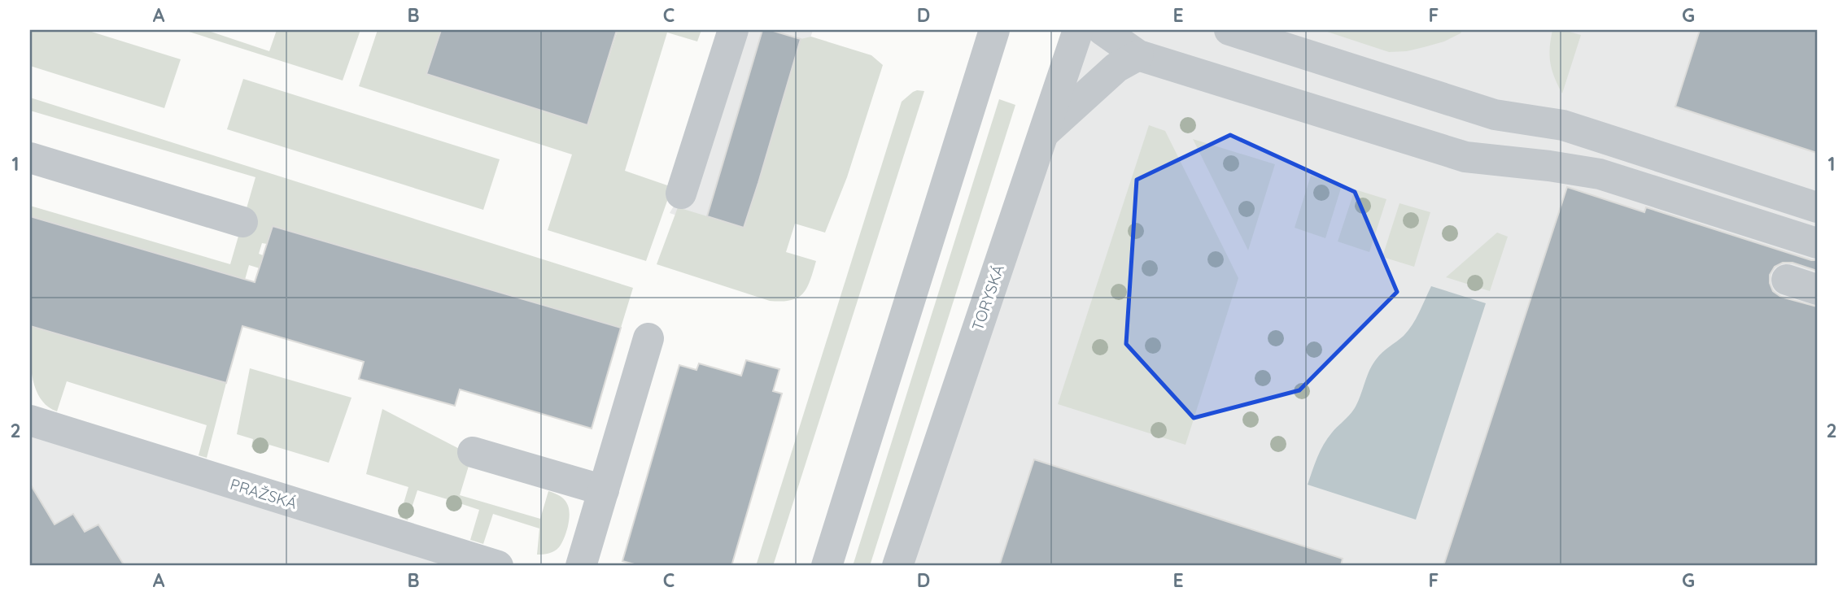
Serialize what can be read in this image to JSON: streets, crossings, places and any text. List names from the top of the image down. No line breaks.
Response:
{"streets":{"street":["TORYSKÁ","PRAŽSKÁ"]},"grid":{"columns":["A","B","C","D","E","F","G"],"rows":["1","2"]}}
